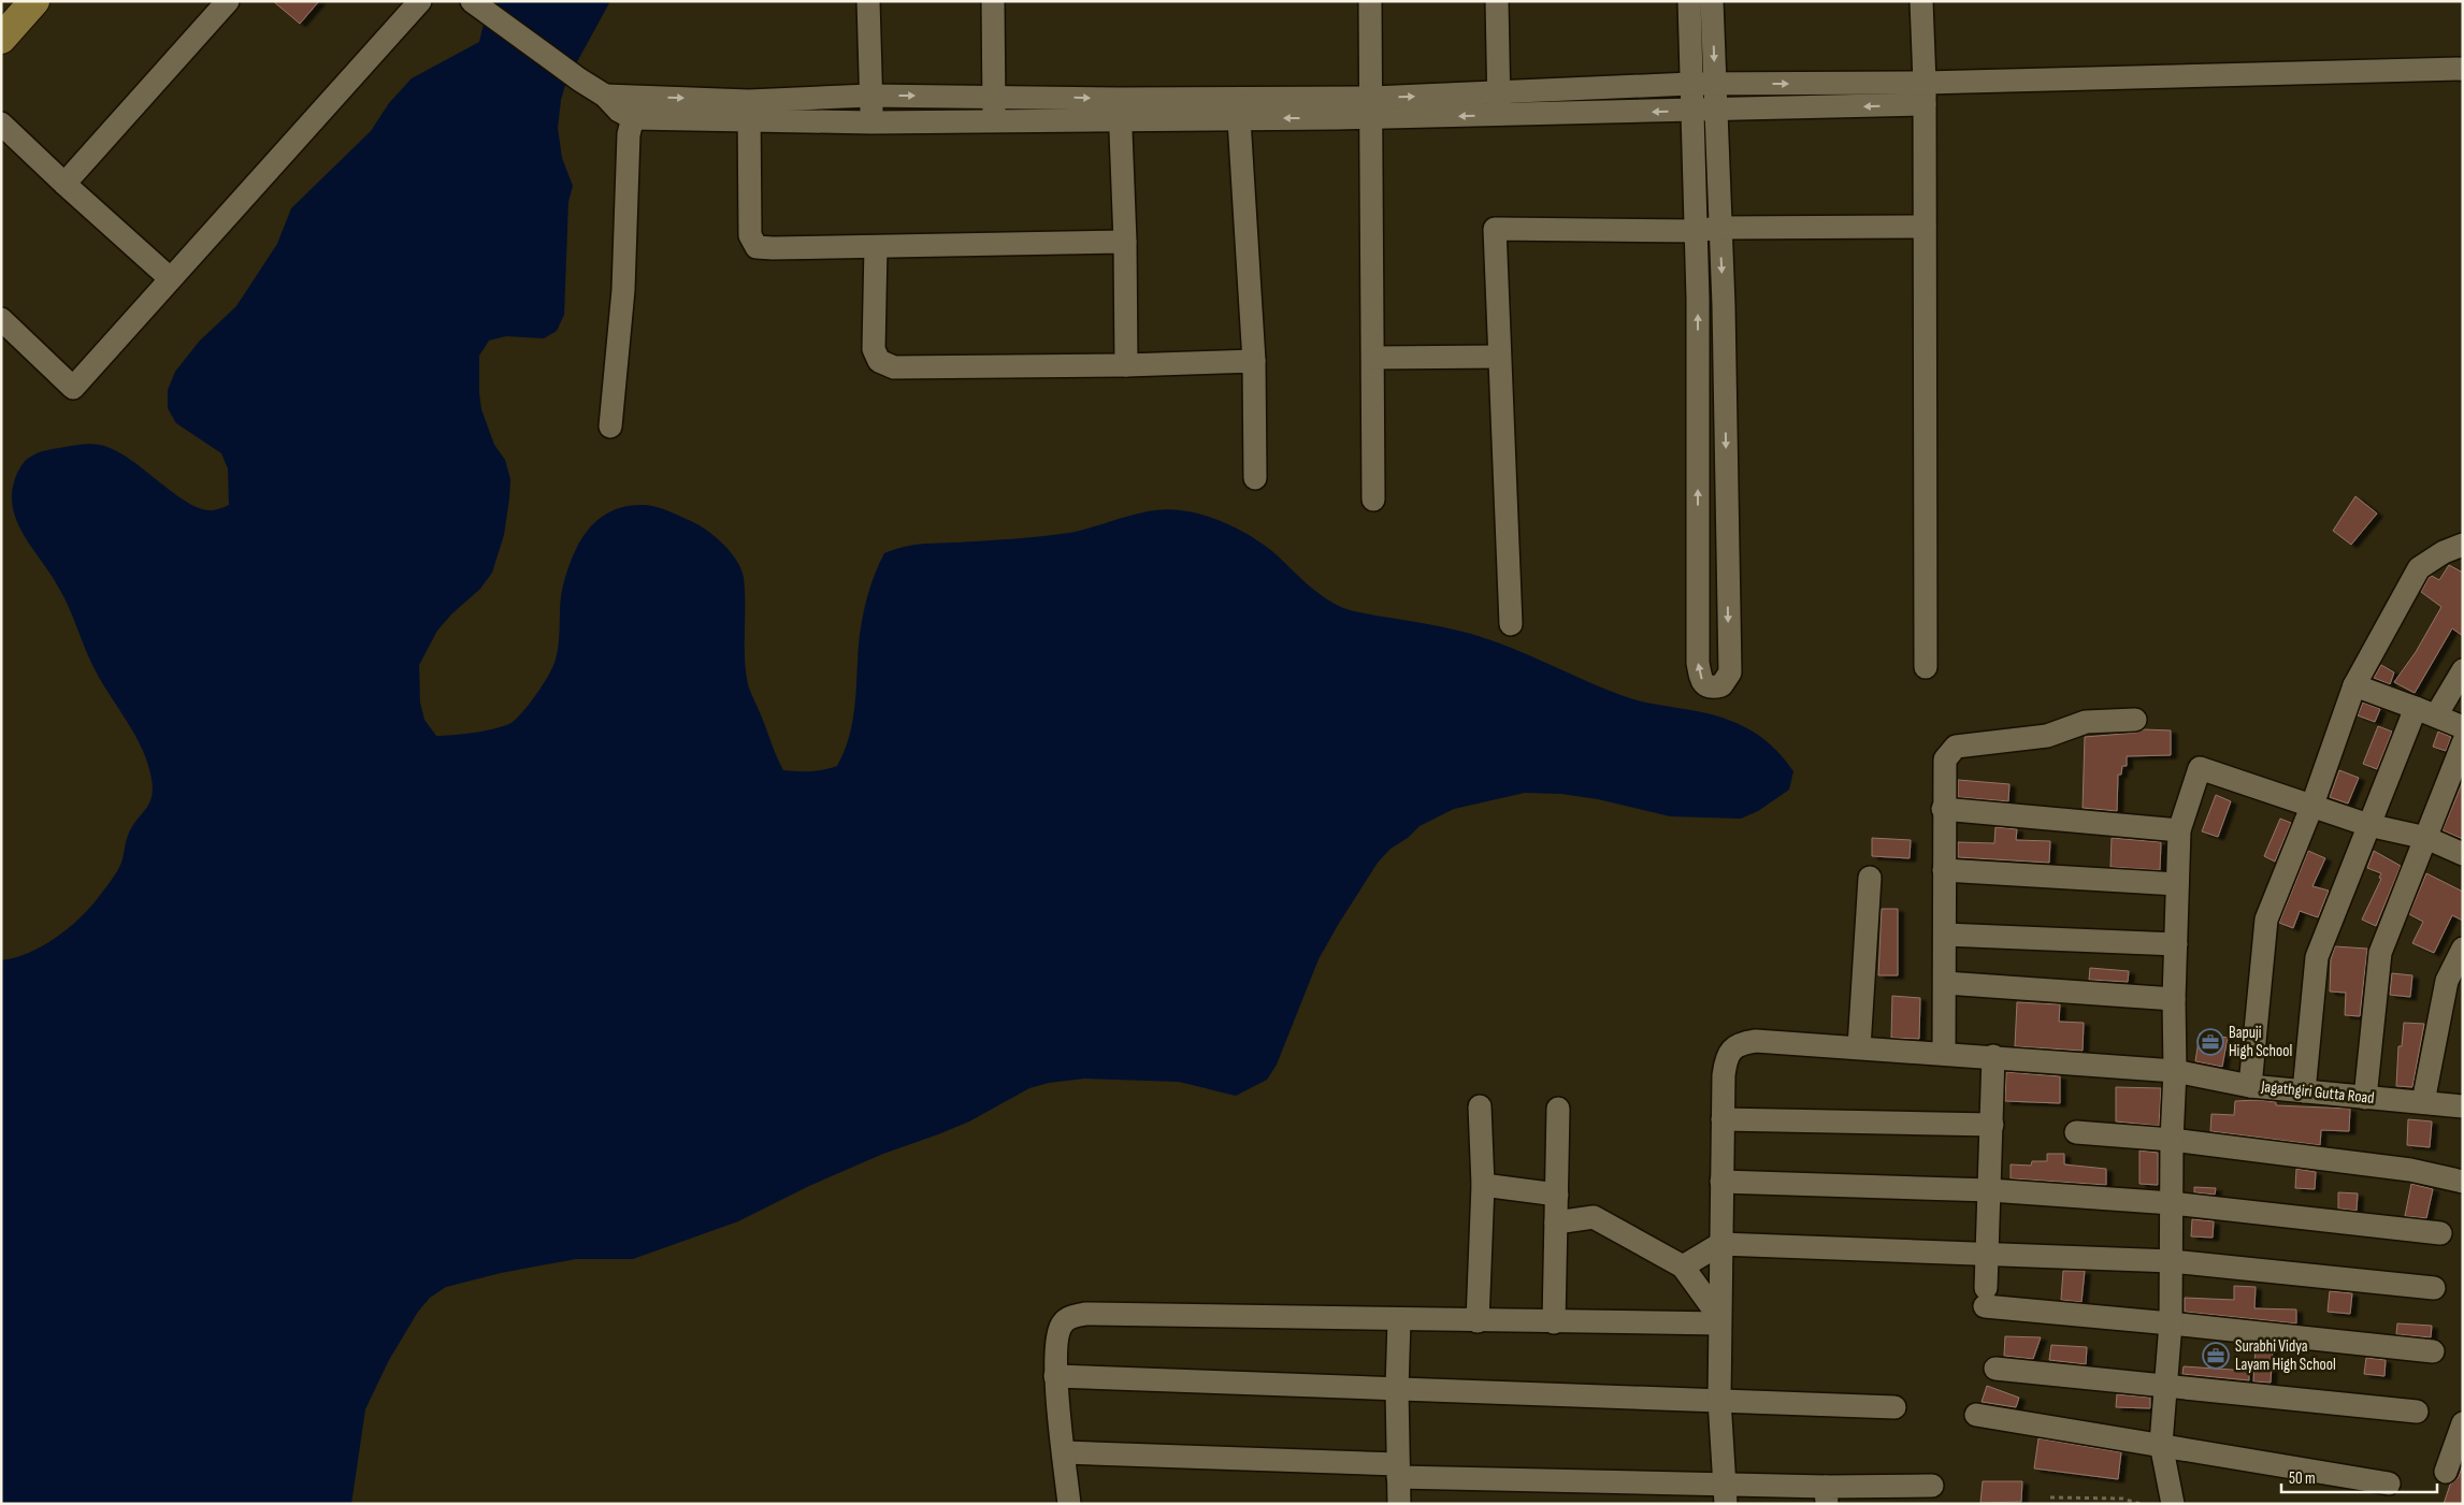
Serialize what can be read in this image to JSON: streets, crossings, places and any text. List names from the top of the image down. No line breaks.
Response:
{"streets":{"street":["Jagathgiri Gutta Road"]},"places":{"office":["Bapuji High School","Surabhi Vidya Layam High School"]},"scale_bar":"50 m"}
